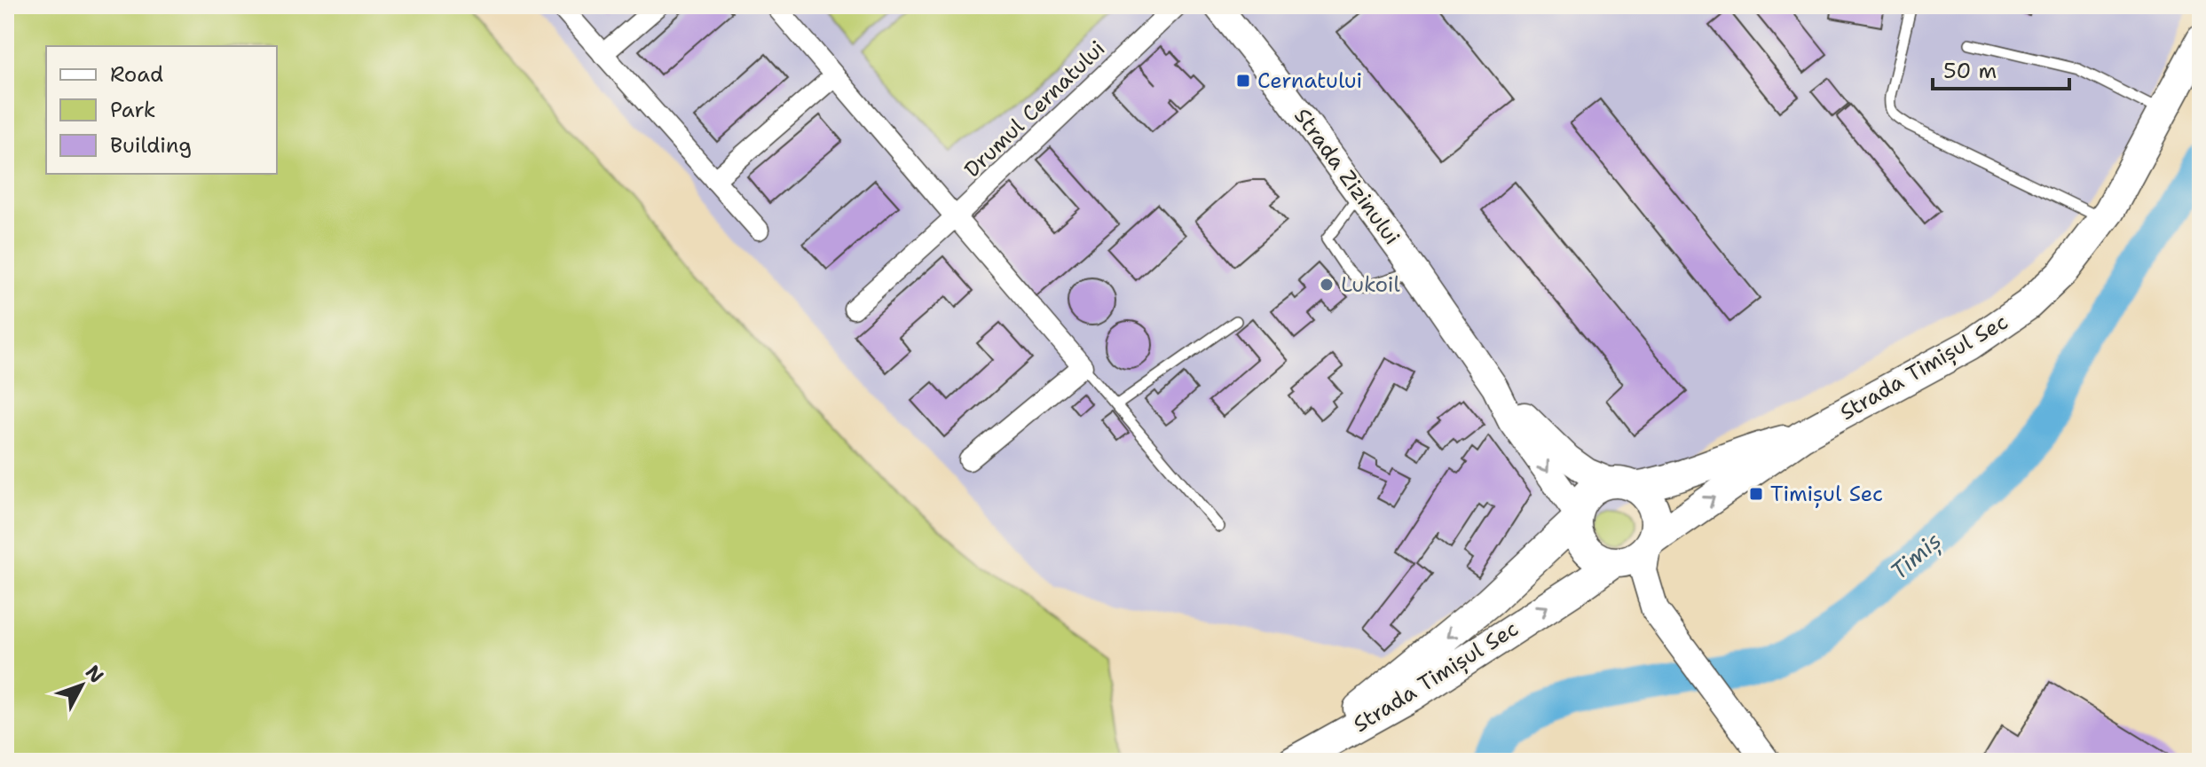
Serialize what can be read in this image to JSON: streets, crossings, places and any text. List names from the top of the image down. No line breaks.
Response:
{"streets":{"main road":["Strada Zizinului","Strada Timișul Sec"],"street":["Drumul Cernatului"]},"crossings":[["Strada Zizinului","Strada Timișul Sec"]],"water":["Timiș"],"places":{"transit":["Cernatului","Timișul Sec"],"other":["Lukoil"]},"legend":["Road","Park","Building"],"scale_bar":"50 m","north":"top right"}
